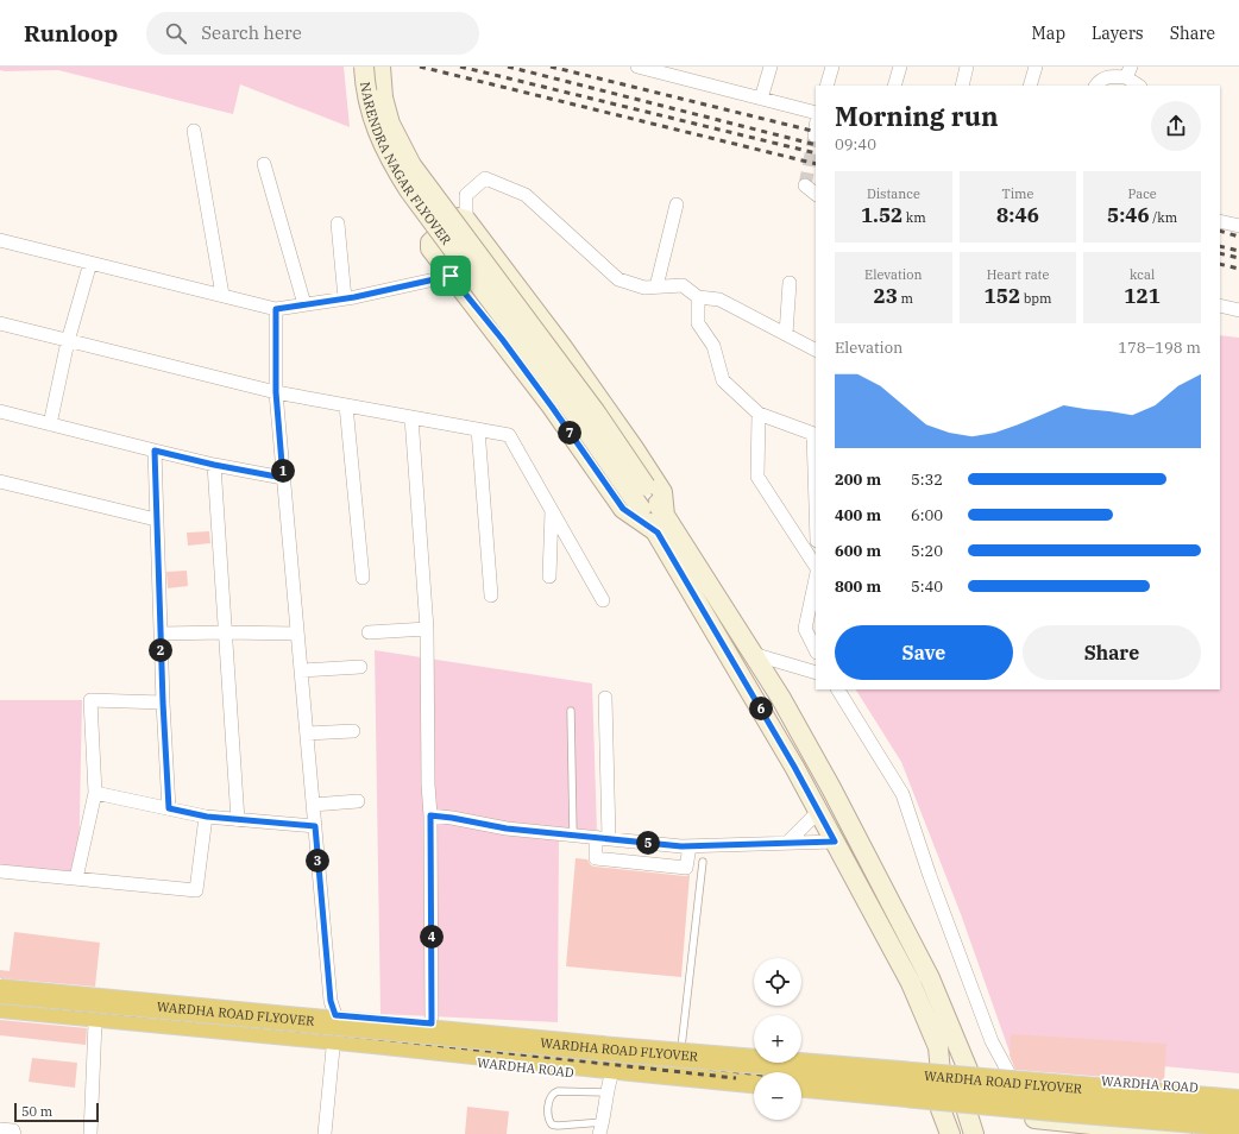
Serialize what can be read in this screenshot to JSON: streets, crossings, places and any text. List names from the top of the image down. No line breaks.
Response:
{"streets":{"highway":["WARDHA ROAD FLYOVER"],"street":["NARENDRA NAGAR FLYOVER","WARDHA ROAD"]},"scale_bar":"50 m","page":{"header":"Runloop","search":"Search here","nav":["Map","Layers","Share"],"heading":["Morning run","09:40"],"stats":[["Distance","1.52 km"],["Time","8:46"],["Pace","5:46 /km"],["Elevation","23 m"],["Heart rate","152 bpm"],["kcal","121"]],"chart":["Elevation","178–198 m"],"pins":["7","1","2","6","5","3","4"],"list":[{"name":"200 m","note":"5:32"},{"name":"400 m","note":"6:00"},{"name":"600 m","note":"5:20"},{"name":"800 m","note":"5:40"}],"buttons":["Save","Share"],"map_buttons":["+","−"],"scale":"50 m"}}
